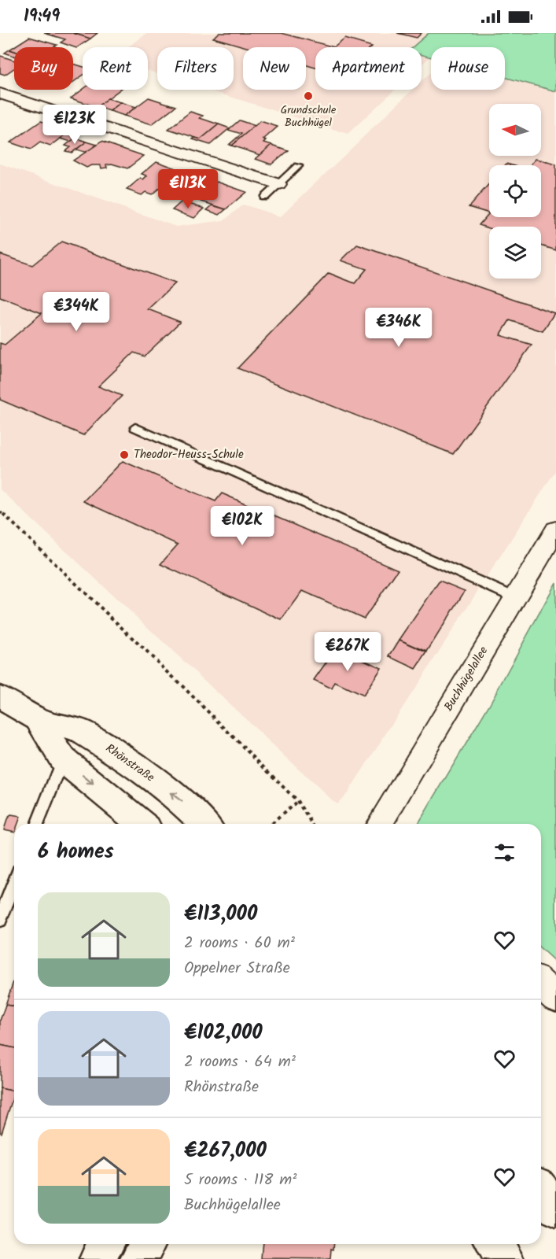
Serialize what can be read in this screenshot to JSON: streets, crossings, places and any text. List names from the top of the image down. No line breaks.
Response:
{"streets":{"main road":["Rhönstraße"],"street":["Buchhügelallee"]},"places":["Grundschule Buchhügel","Theodor-Heuss-Schule"],"north":"left","page":{"status":"19:49","chip":["Buy","Rent","Filters","New","Apartment","House"],"price":["€123K","€113K","€344K","€346K","€102K","€267K"],"heading":"6 homes","list":[{"name":"€113,000","note":"2 rooms · 60 m² · Oppelner Straße"},{"name":"€102,000","note":"2 rooms · 64 m² · Rhönstraße"},{"name":"€267,000","note":"5 rooms · 118 m² · Buchhügelallee"}]}}
